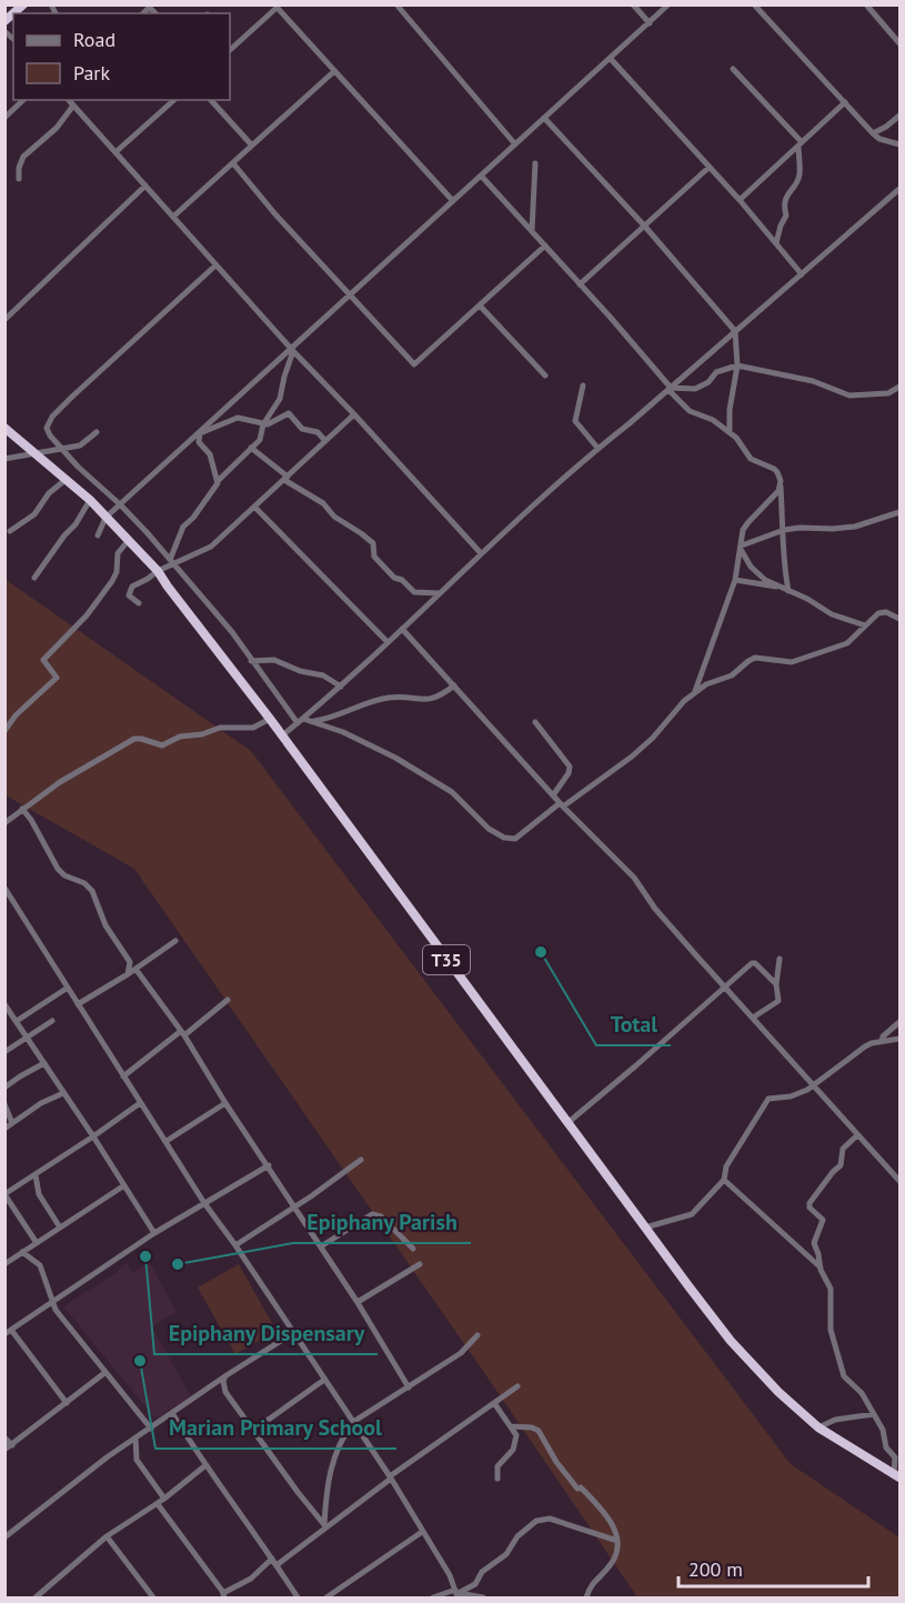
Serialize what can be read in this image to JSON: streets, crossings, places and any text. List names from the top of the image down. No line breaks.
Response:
{"streets":{"highway":["T35"]},"places":["Total","Epiphany Dispensary","Epiphany Parish","Marian Primary School"],"legend":["Road","Park"],"scale_bar":"200 m"}
